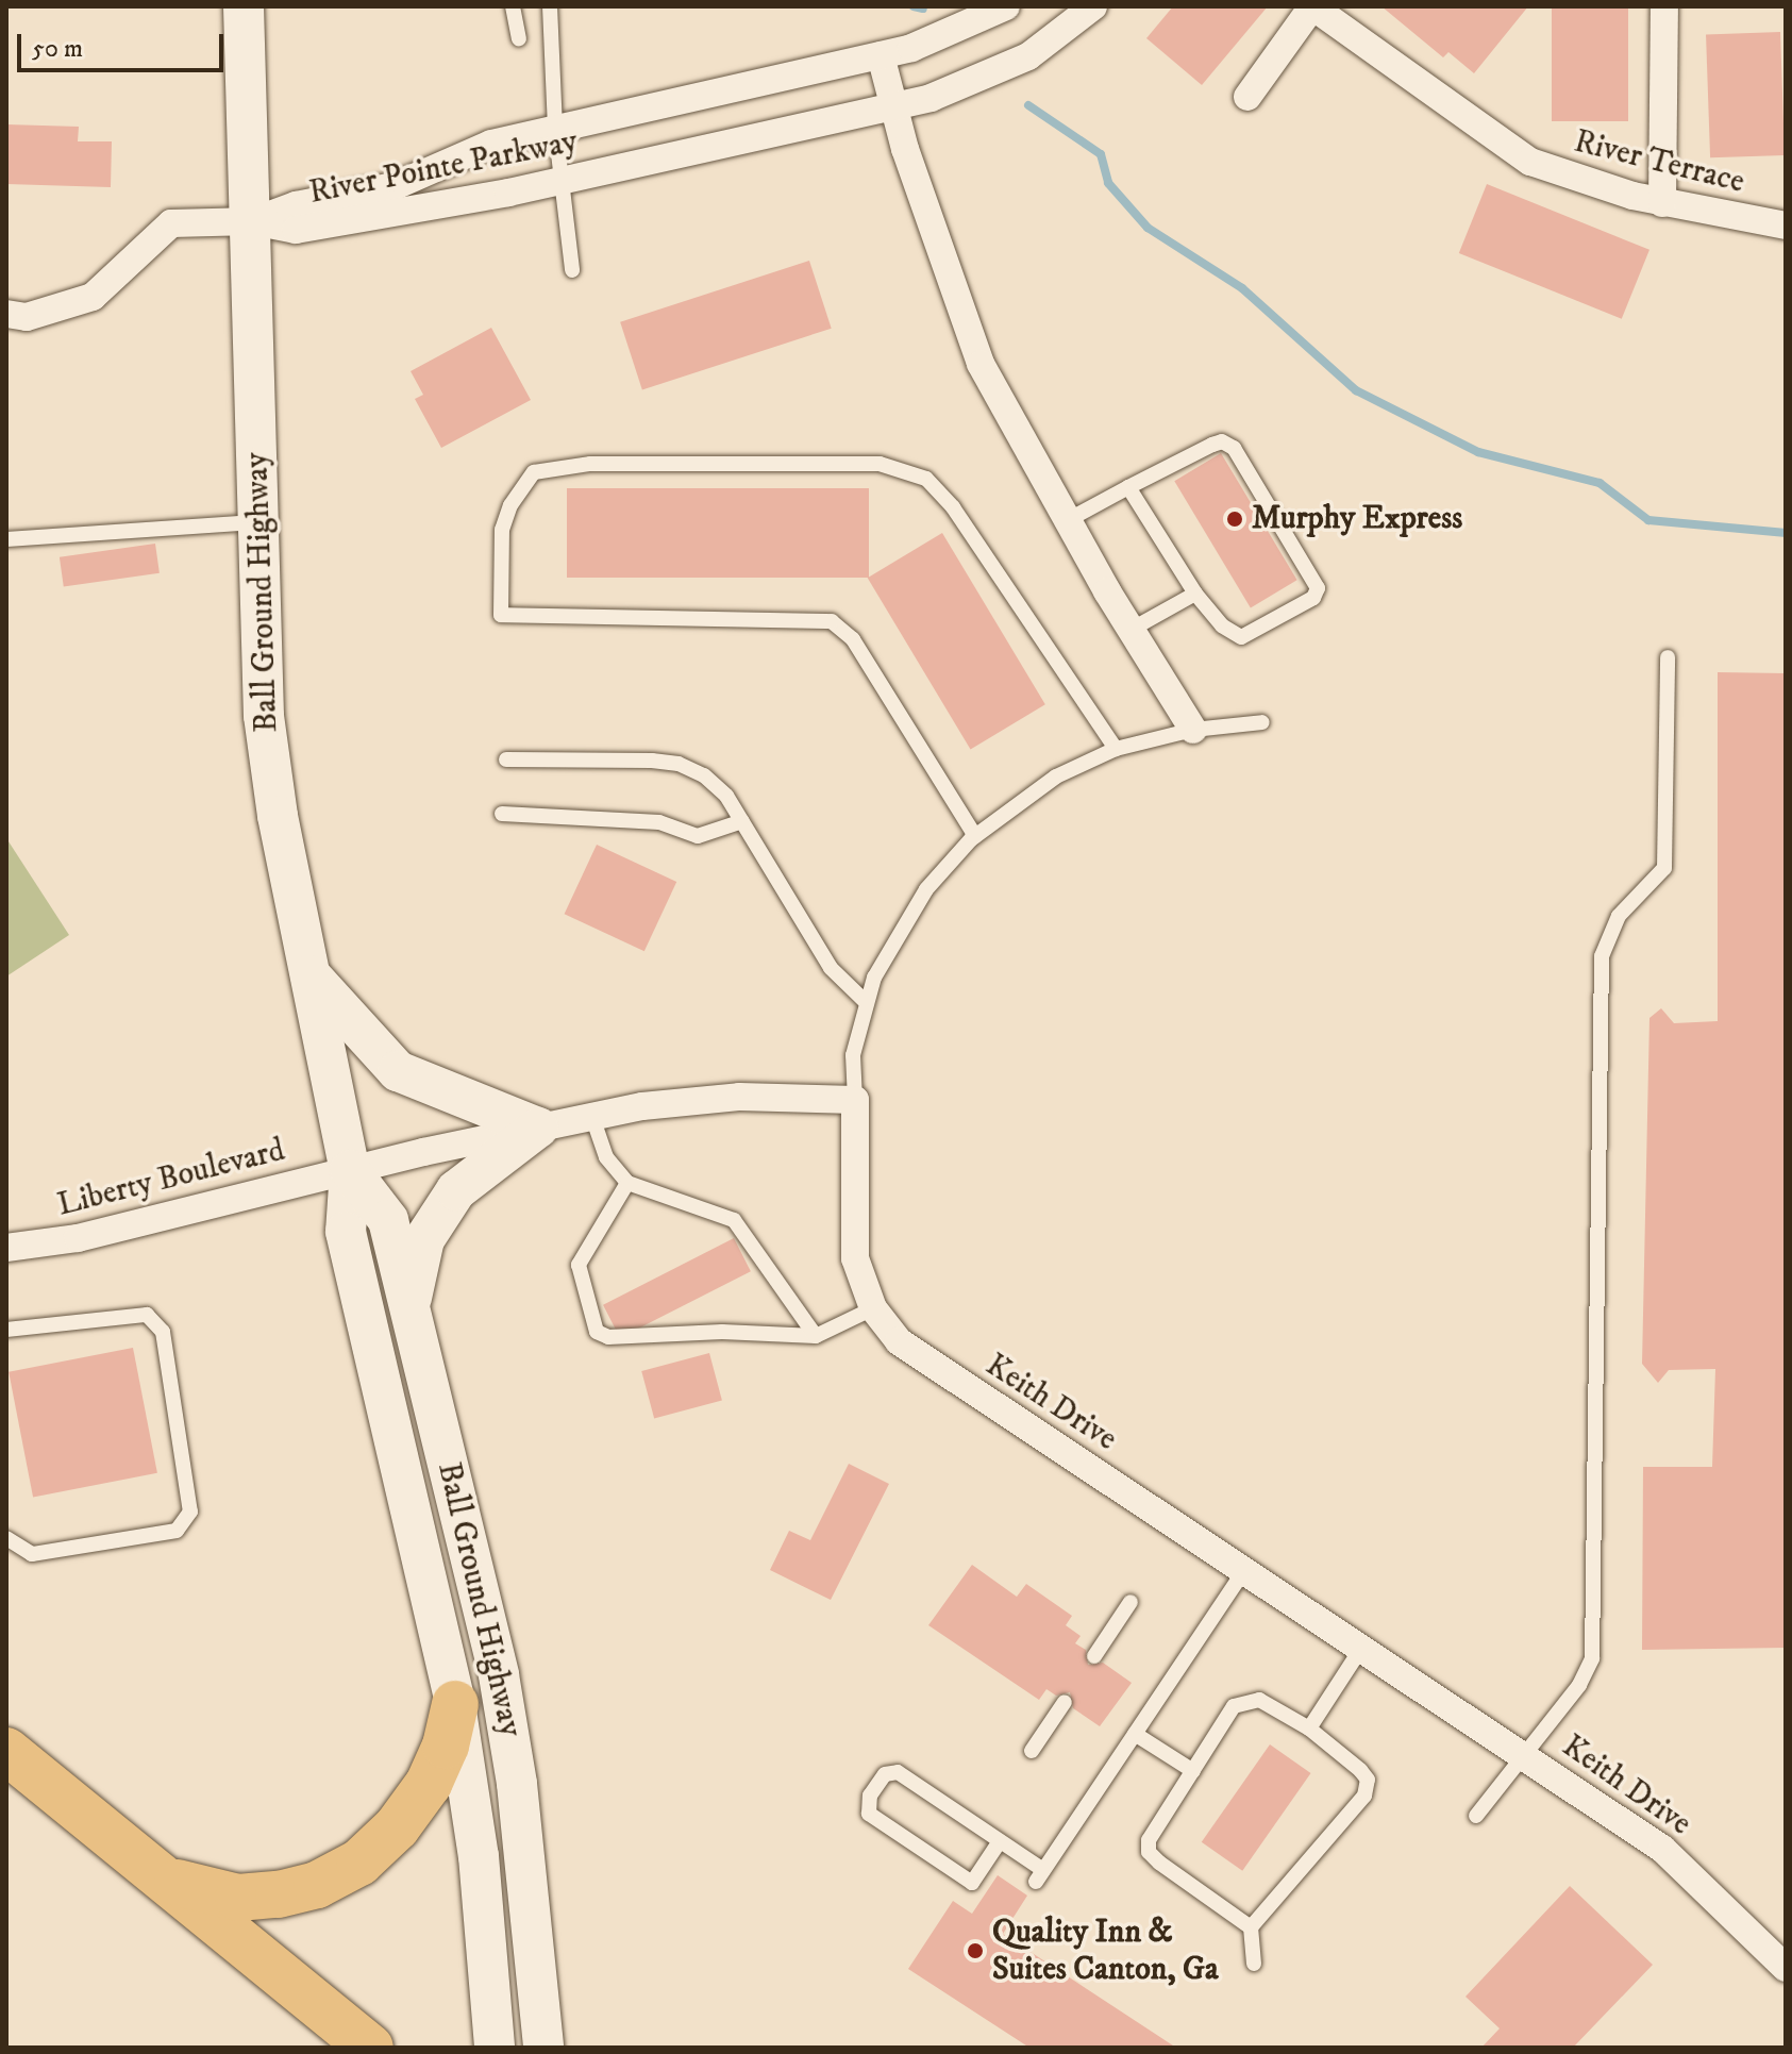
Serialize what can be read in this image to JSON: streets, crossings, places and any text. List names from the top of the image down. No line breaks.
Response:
{"streets":{"main road":["Ball Ground Highway"],"street":["River Terrace","River Pointe Parkway","Liberty Boulevard","Keith Drive"]},"crossings":[["River Pointe Parkway","Ball Ground Highway"],["Ball Ground Highway","Liberty Boulevard"]],"places":["Murphy Express","Quality Inn & Suites Canton, Ga"],"scale_bar":"50 m"}
